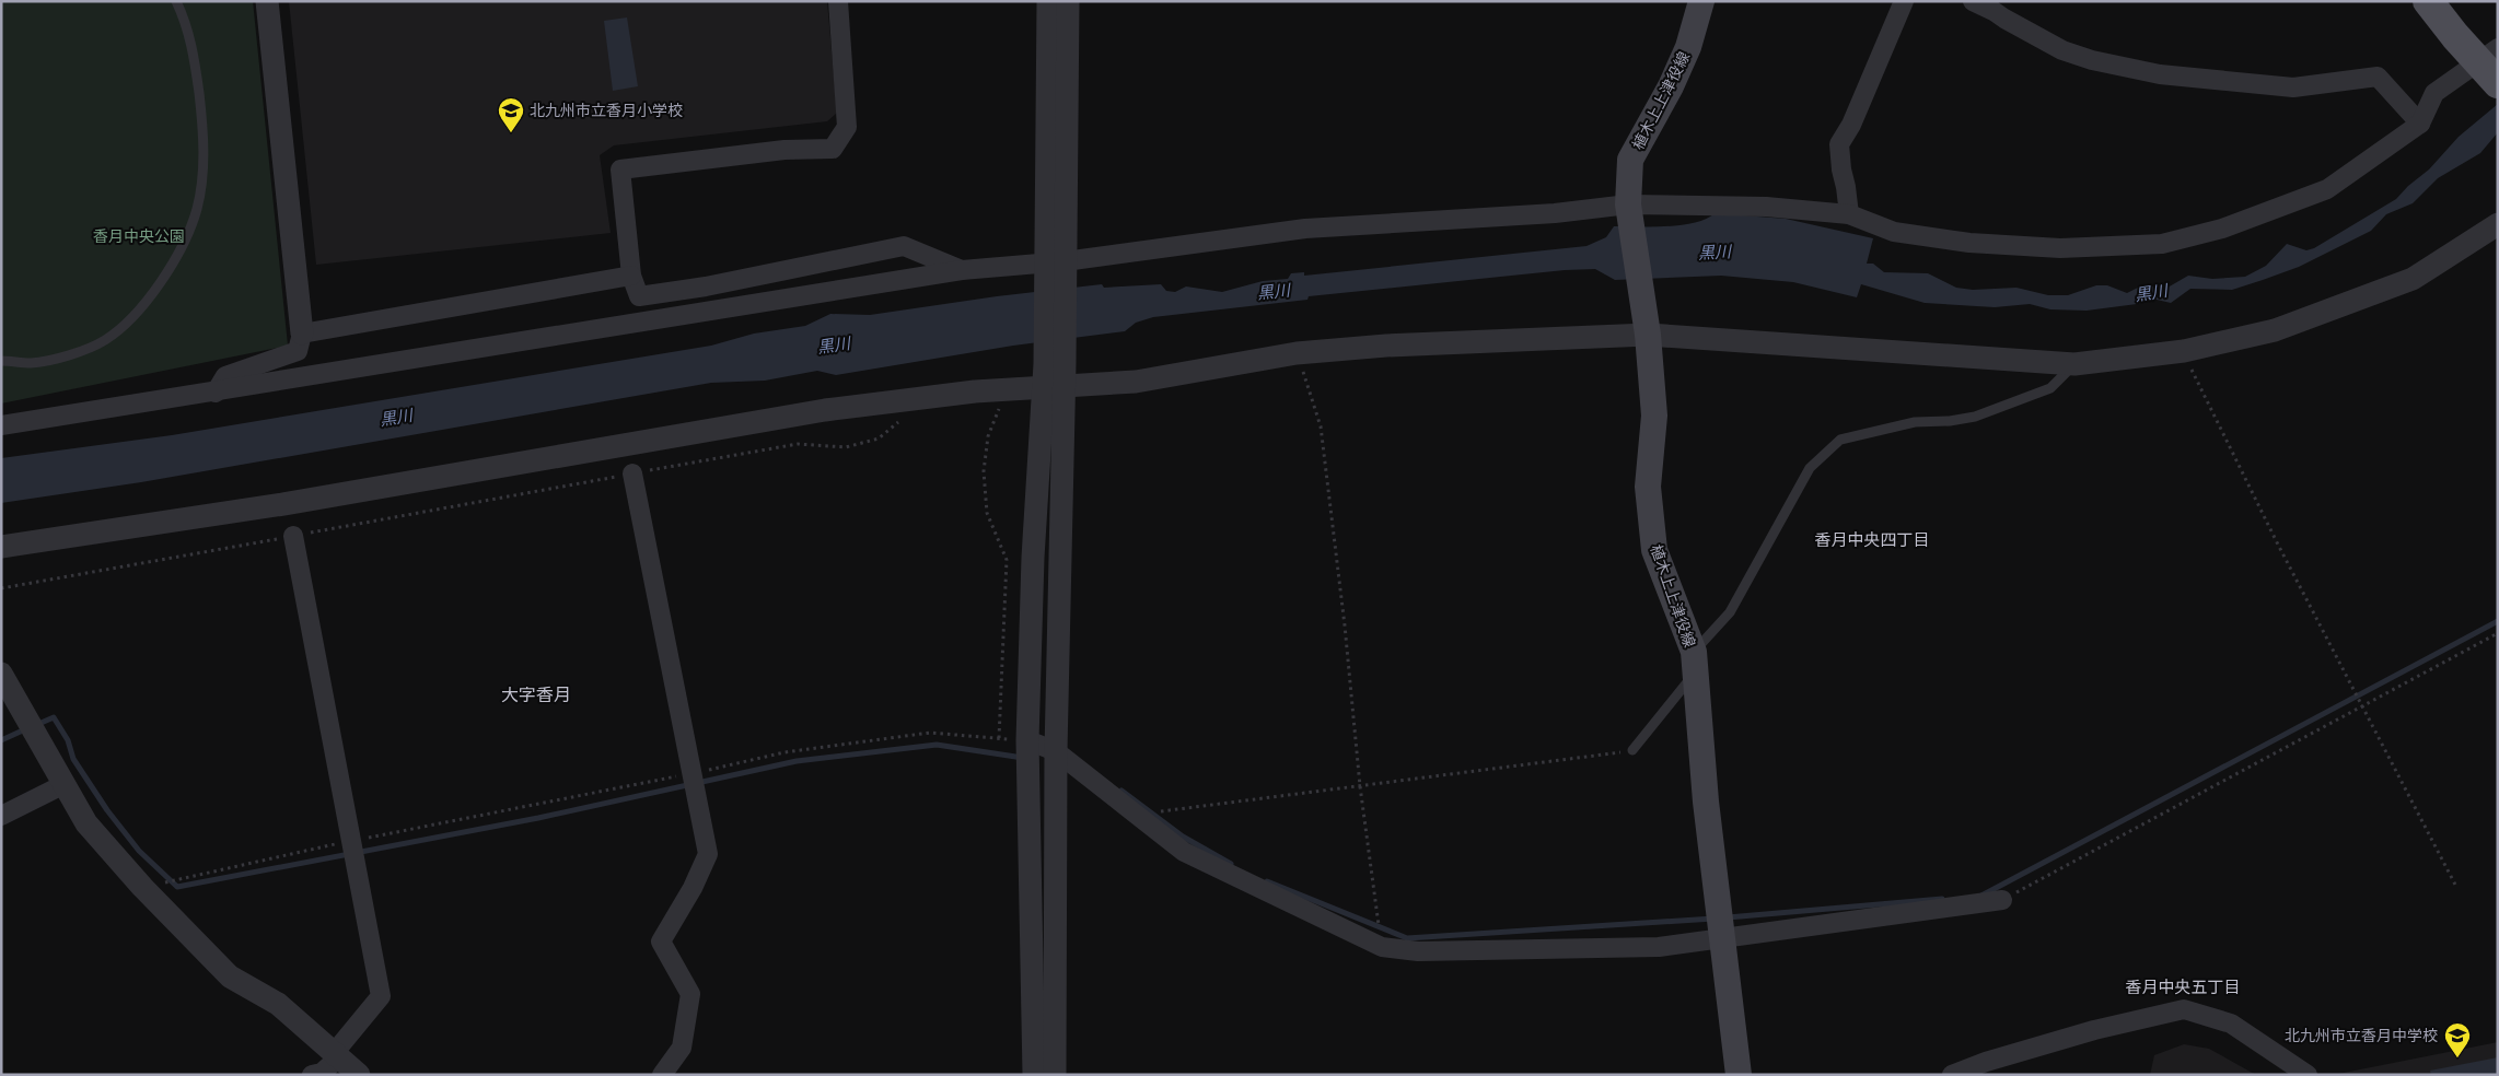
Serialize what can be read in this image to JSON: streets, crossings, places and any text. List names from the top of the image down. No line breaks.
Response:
{"streets":{"main road":["植木上上津役線"]},"districts":["香月中央四丁目","大字香月","香月中央五丁目"],"water":["黒川"],"parks":["香月中央公園"],"places":{"school or university":["北九州市立香月小学校","北九州市立香月中学校"]}}
